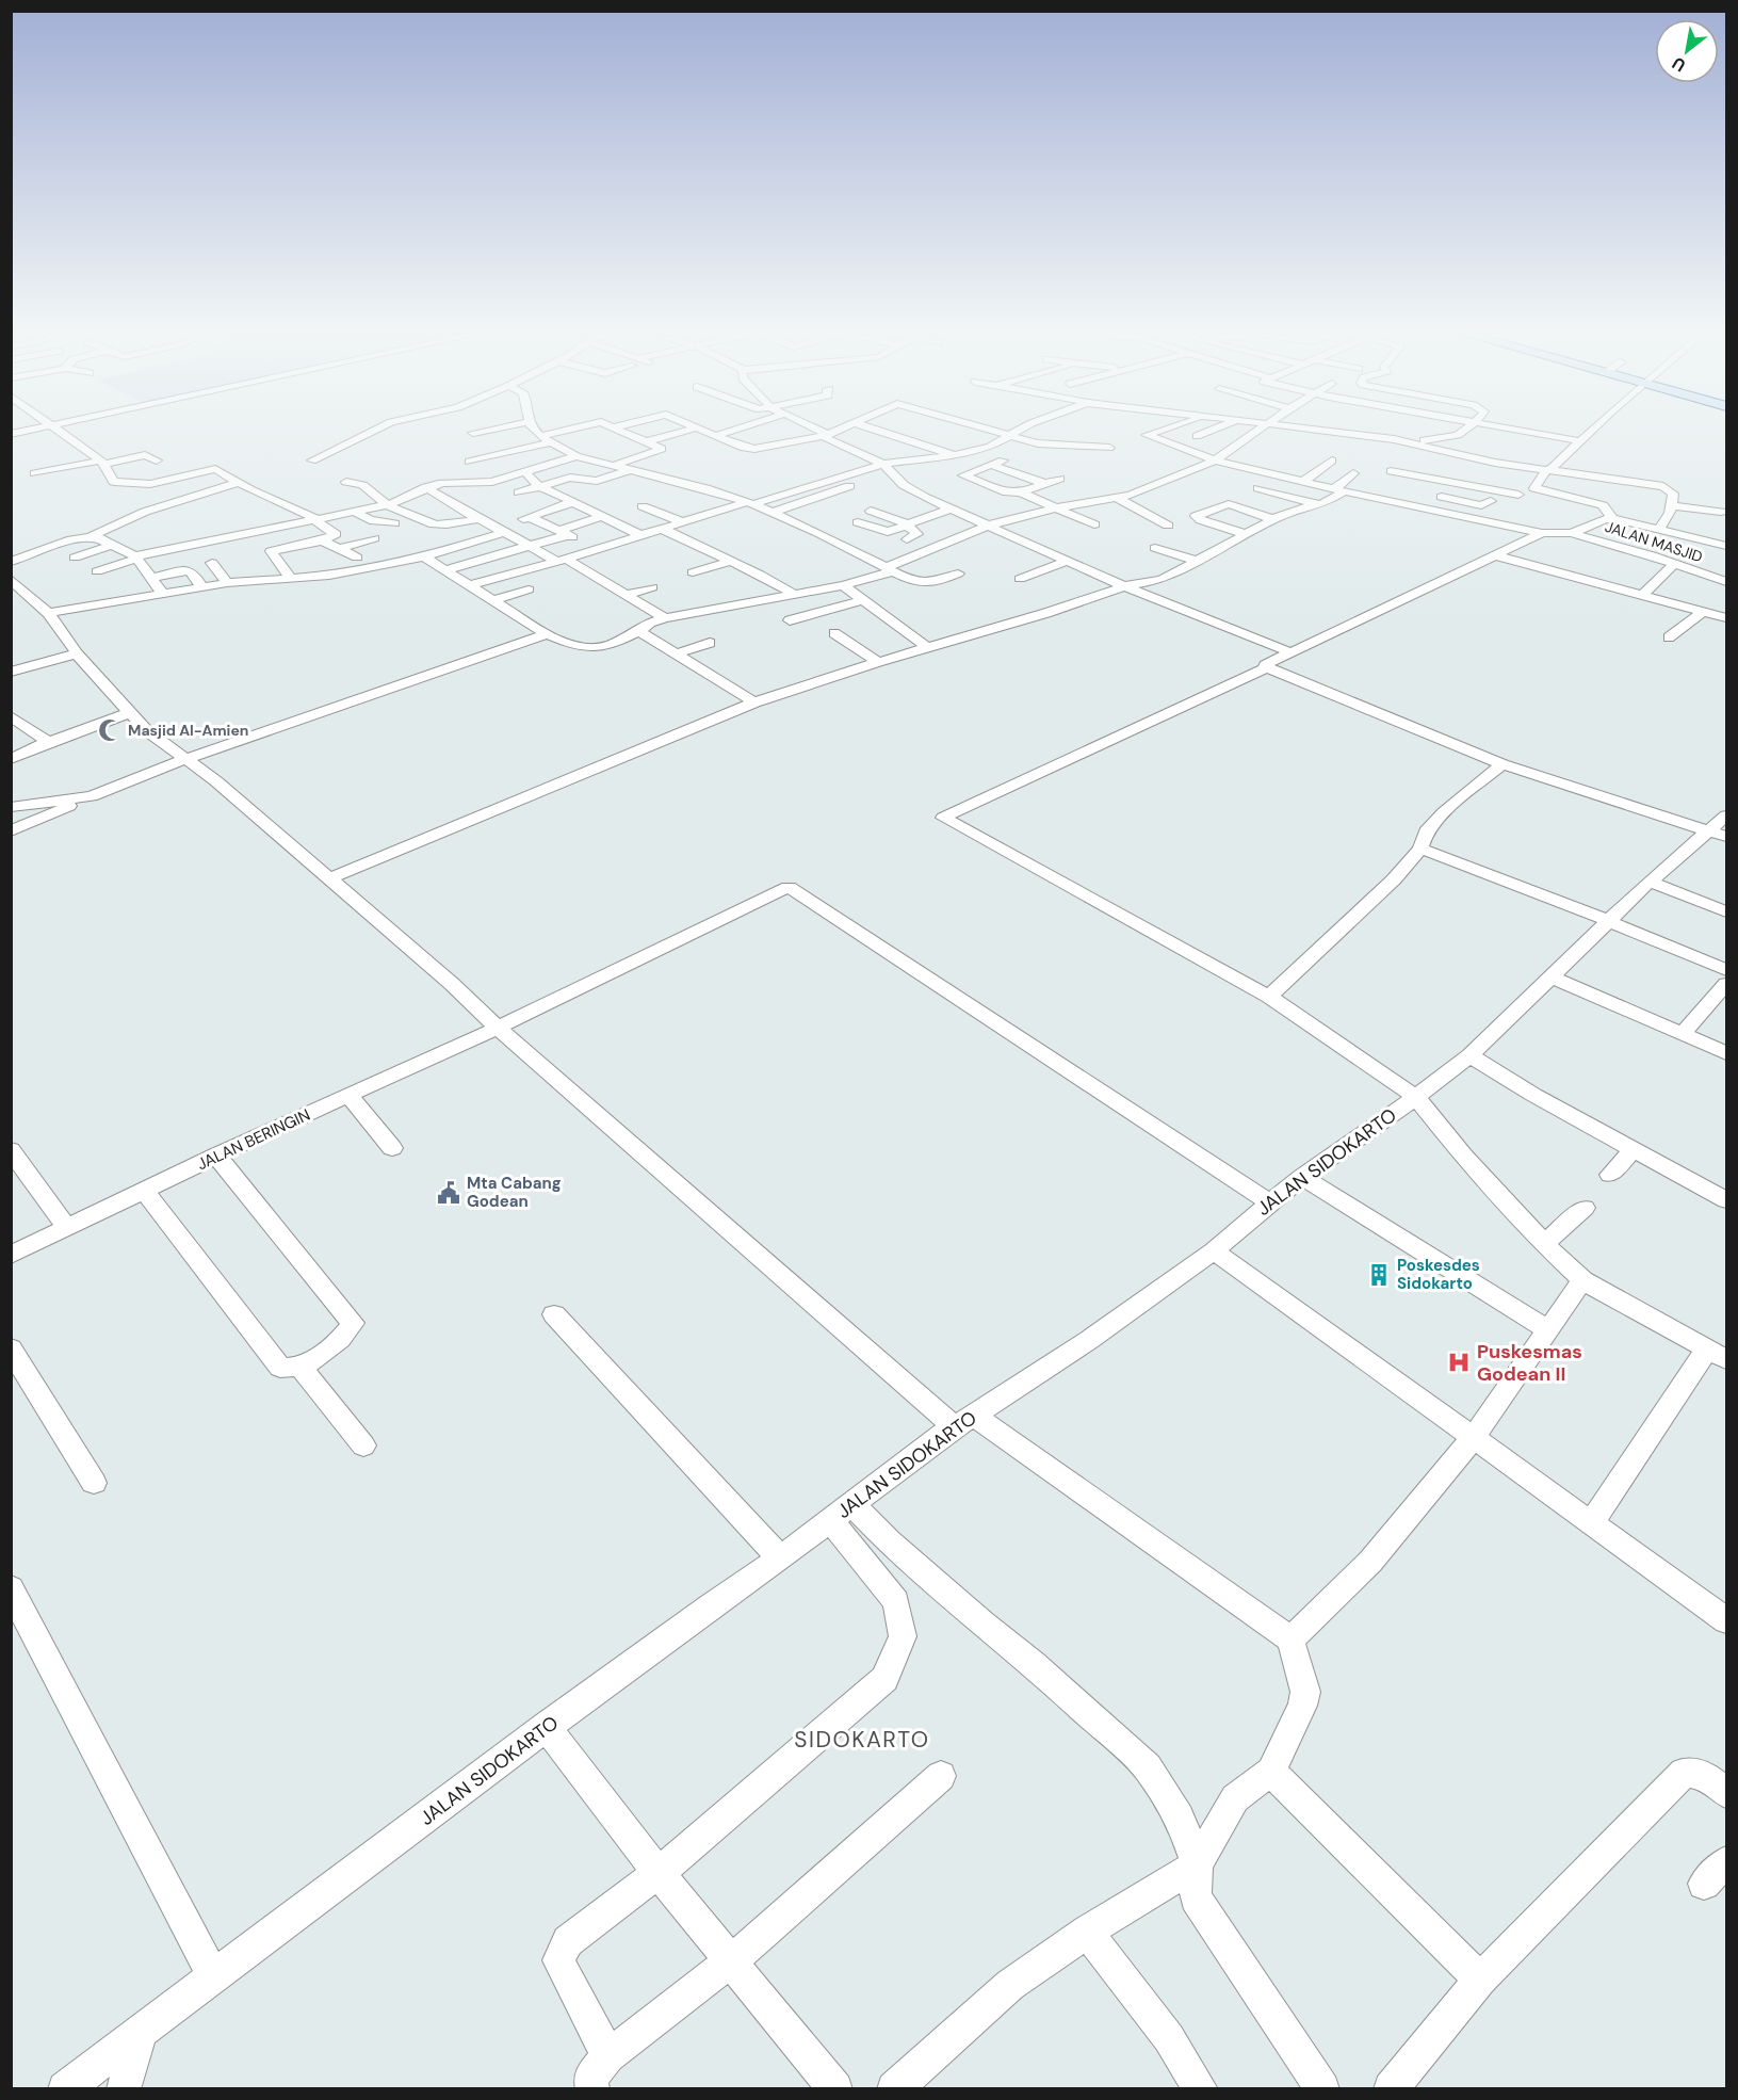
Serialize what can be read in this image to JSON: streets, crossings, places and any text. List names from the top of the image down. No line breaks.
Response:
{"streets":{"street":["JALAN MASJID","JALAN BERINGIN","JALAN SIDOKARTO"]},"crossings":[["JALAN BERINGIN","JALAN SIDOKARTO"]],"districts":["SIDOKARTO"],"places":{"mosque":["Masjid Al-Amien"],"public building":["Mta Cabang Godean"],"building":["Poskesdes Sidokarto"],"hospital":["Puskesmas Godean II"]},"north":"bottom left"}
